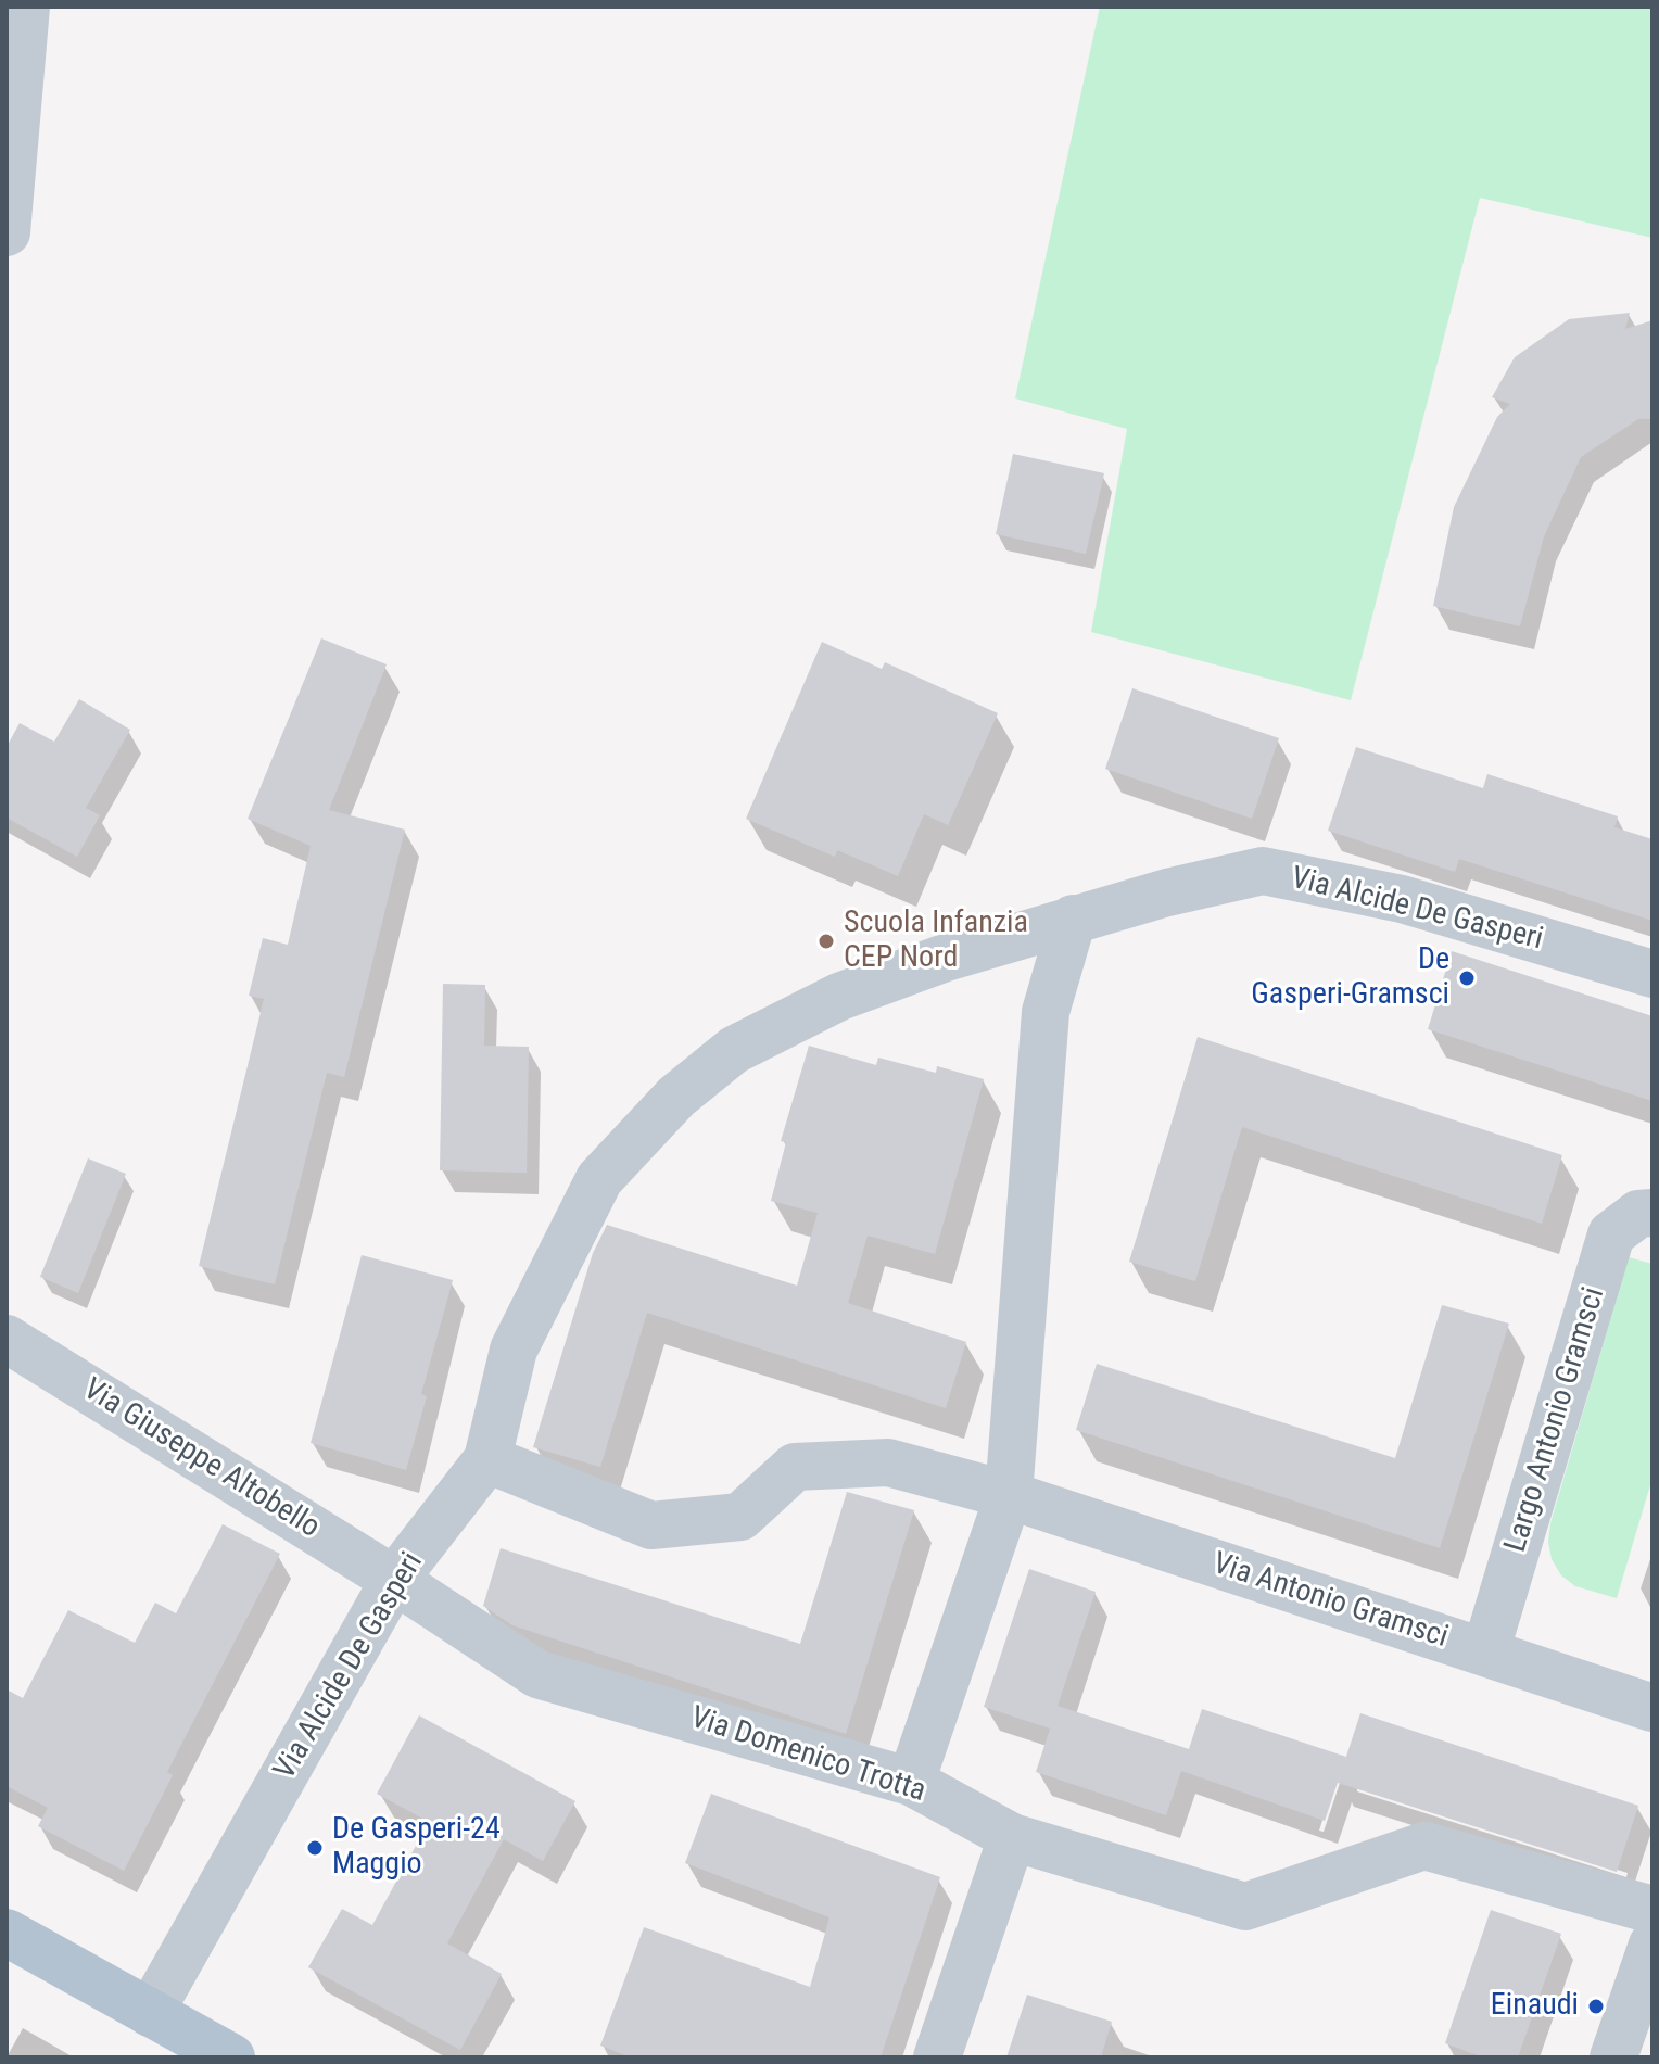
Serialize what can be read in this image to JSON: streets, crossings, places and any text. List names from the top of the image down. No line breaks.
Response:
{"streets":{"street":["Via Alcide De Gasperi","Largo Antonio Gramsci","Via Giuseppe Altobello","Via Antonio Gramsci","Via Domenico Trotta"]},"crossings":[["Via Alcide De Gasperi","Via Giuseppe Altobello"],["Via Alcide De Gasperi","Via Antonio Gramsci"],["Via Alcide De Gasperi","Via Domenico Trotta"],["Largo Antonio Gramsci","Via Antonio Gramsci"],["Via Giuseppe Altobello","Via Domenico Trotta"]],"places":["Scuola Infanzia CEP Nord","De Gasperi-Gramsci","De Gasperi-24 Maggio","Einaudi"]}
